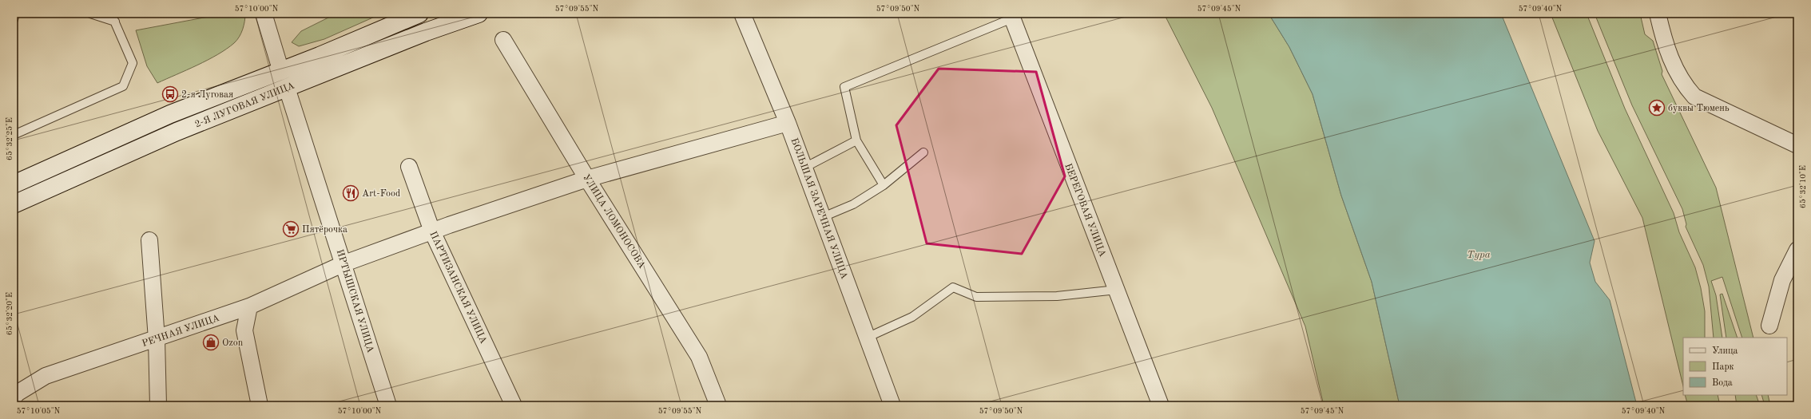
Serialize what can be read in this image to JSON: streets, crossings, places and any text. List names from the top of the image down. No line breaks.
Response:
{"streets":{"main road":["2-Я ЛУГОВАЯ УЛИЦА"],"street":["БОЛЬШАЯ ЗАРЕЧНАЯ УЛИЦА","БЕРЕГОВАЯ УЛИЦА","УЛИЦА ЛОМОНОСОВА","ПАРТИЗАНСКАЯ УЛИЦА","ИРТЫШСКАЯ УЛИЦА","РЕЧНАЯ УЛИЦА"]},"crossings":[["2-Я ЛУГОВАЯ УЛИЦА","ИРТЫШСКАЯ УЛИЦА"],["БОЛЬШАЯ ЗАРЕЧНАЯ УЛИЦА","РЕЧНАЯ УЛИЦА"],["УЛИЦА ЛОМОНОСОВА","РЕЧНАЯ УЛИЦА"],["ПАРТИЗАНСКАЯ УЛИЦА","РЕЧНАЯ УЛИЦА"],["ИРТЫШСКАЯ УЛИЦА","РЕЧНАЯ УЛИЦА"]],"water":["Тура"],"places":{"bus stop":["2-я Луговая"],"place":["буквы Тюмень"],"restaurant":["Art-Food"],"supermarket":["Пятёрочка"],"shop":["Ozon"]},"legend":["Улица","Парк","Вода"],"coordinates":["57°10'00\"N","57°09'55\"N","57°09'50\"N","57°09'45\"N","57°09'40\"N","65°32'25\"E","65°32'10\"E","65°32'20\"E","57°10'05\"N"]}
